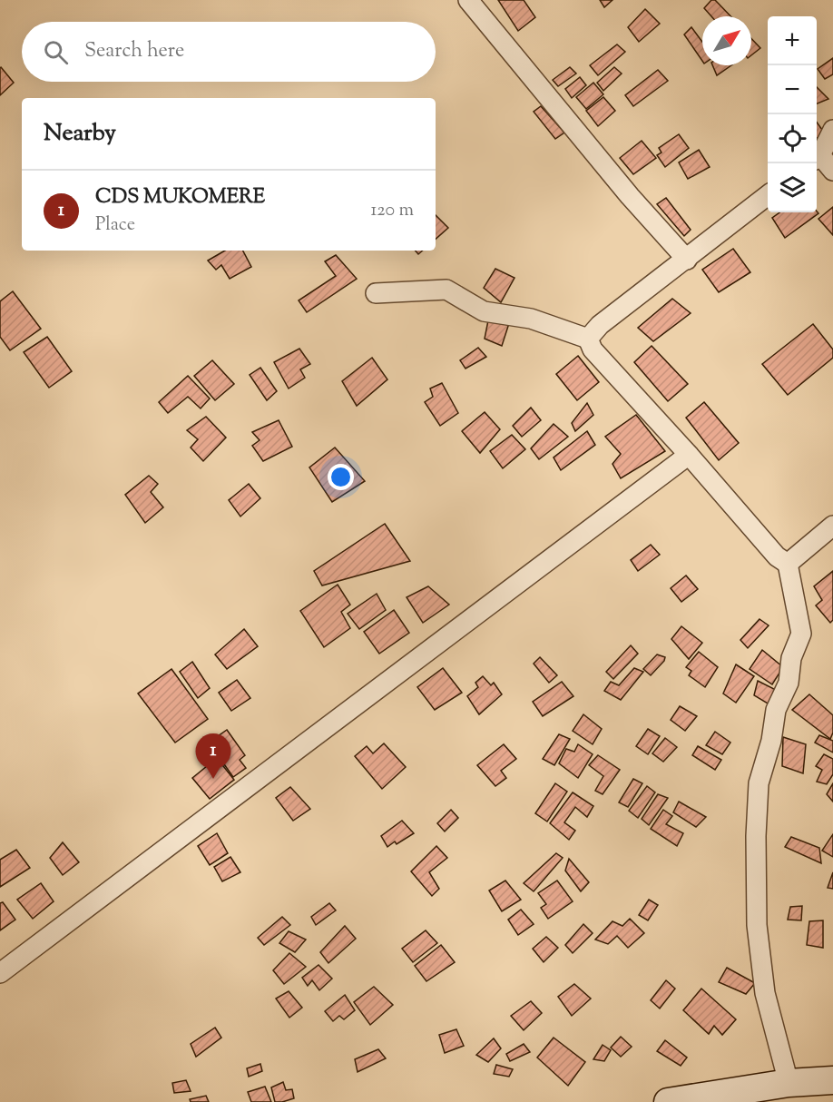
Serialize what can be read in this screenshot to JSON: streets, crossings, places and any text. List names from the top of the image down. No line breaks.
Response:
{"north":"top right","page":{"map_buttons":["+","−"],"search":"Search here","heading":"Nearby","list":[{"mark":"1","name":"CDS MUKOMERE","note":"Place","value":"120 m"}],"pins":"1"}}
